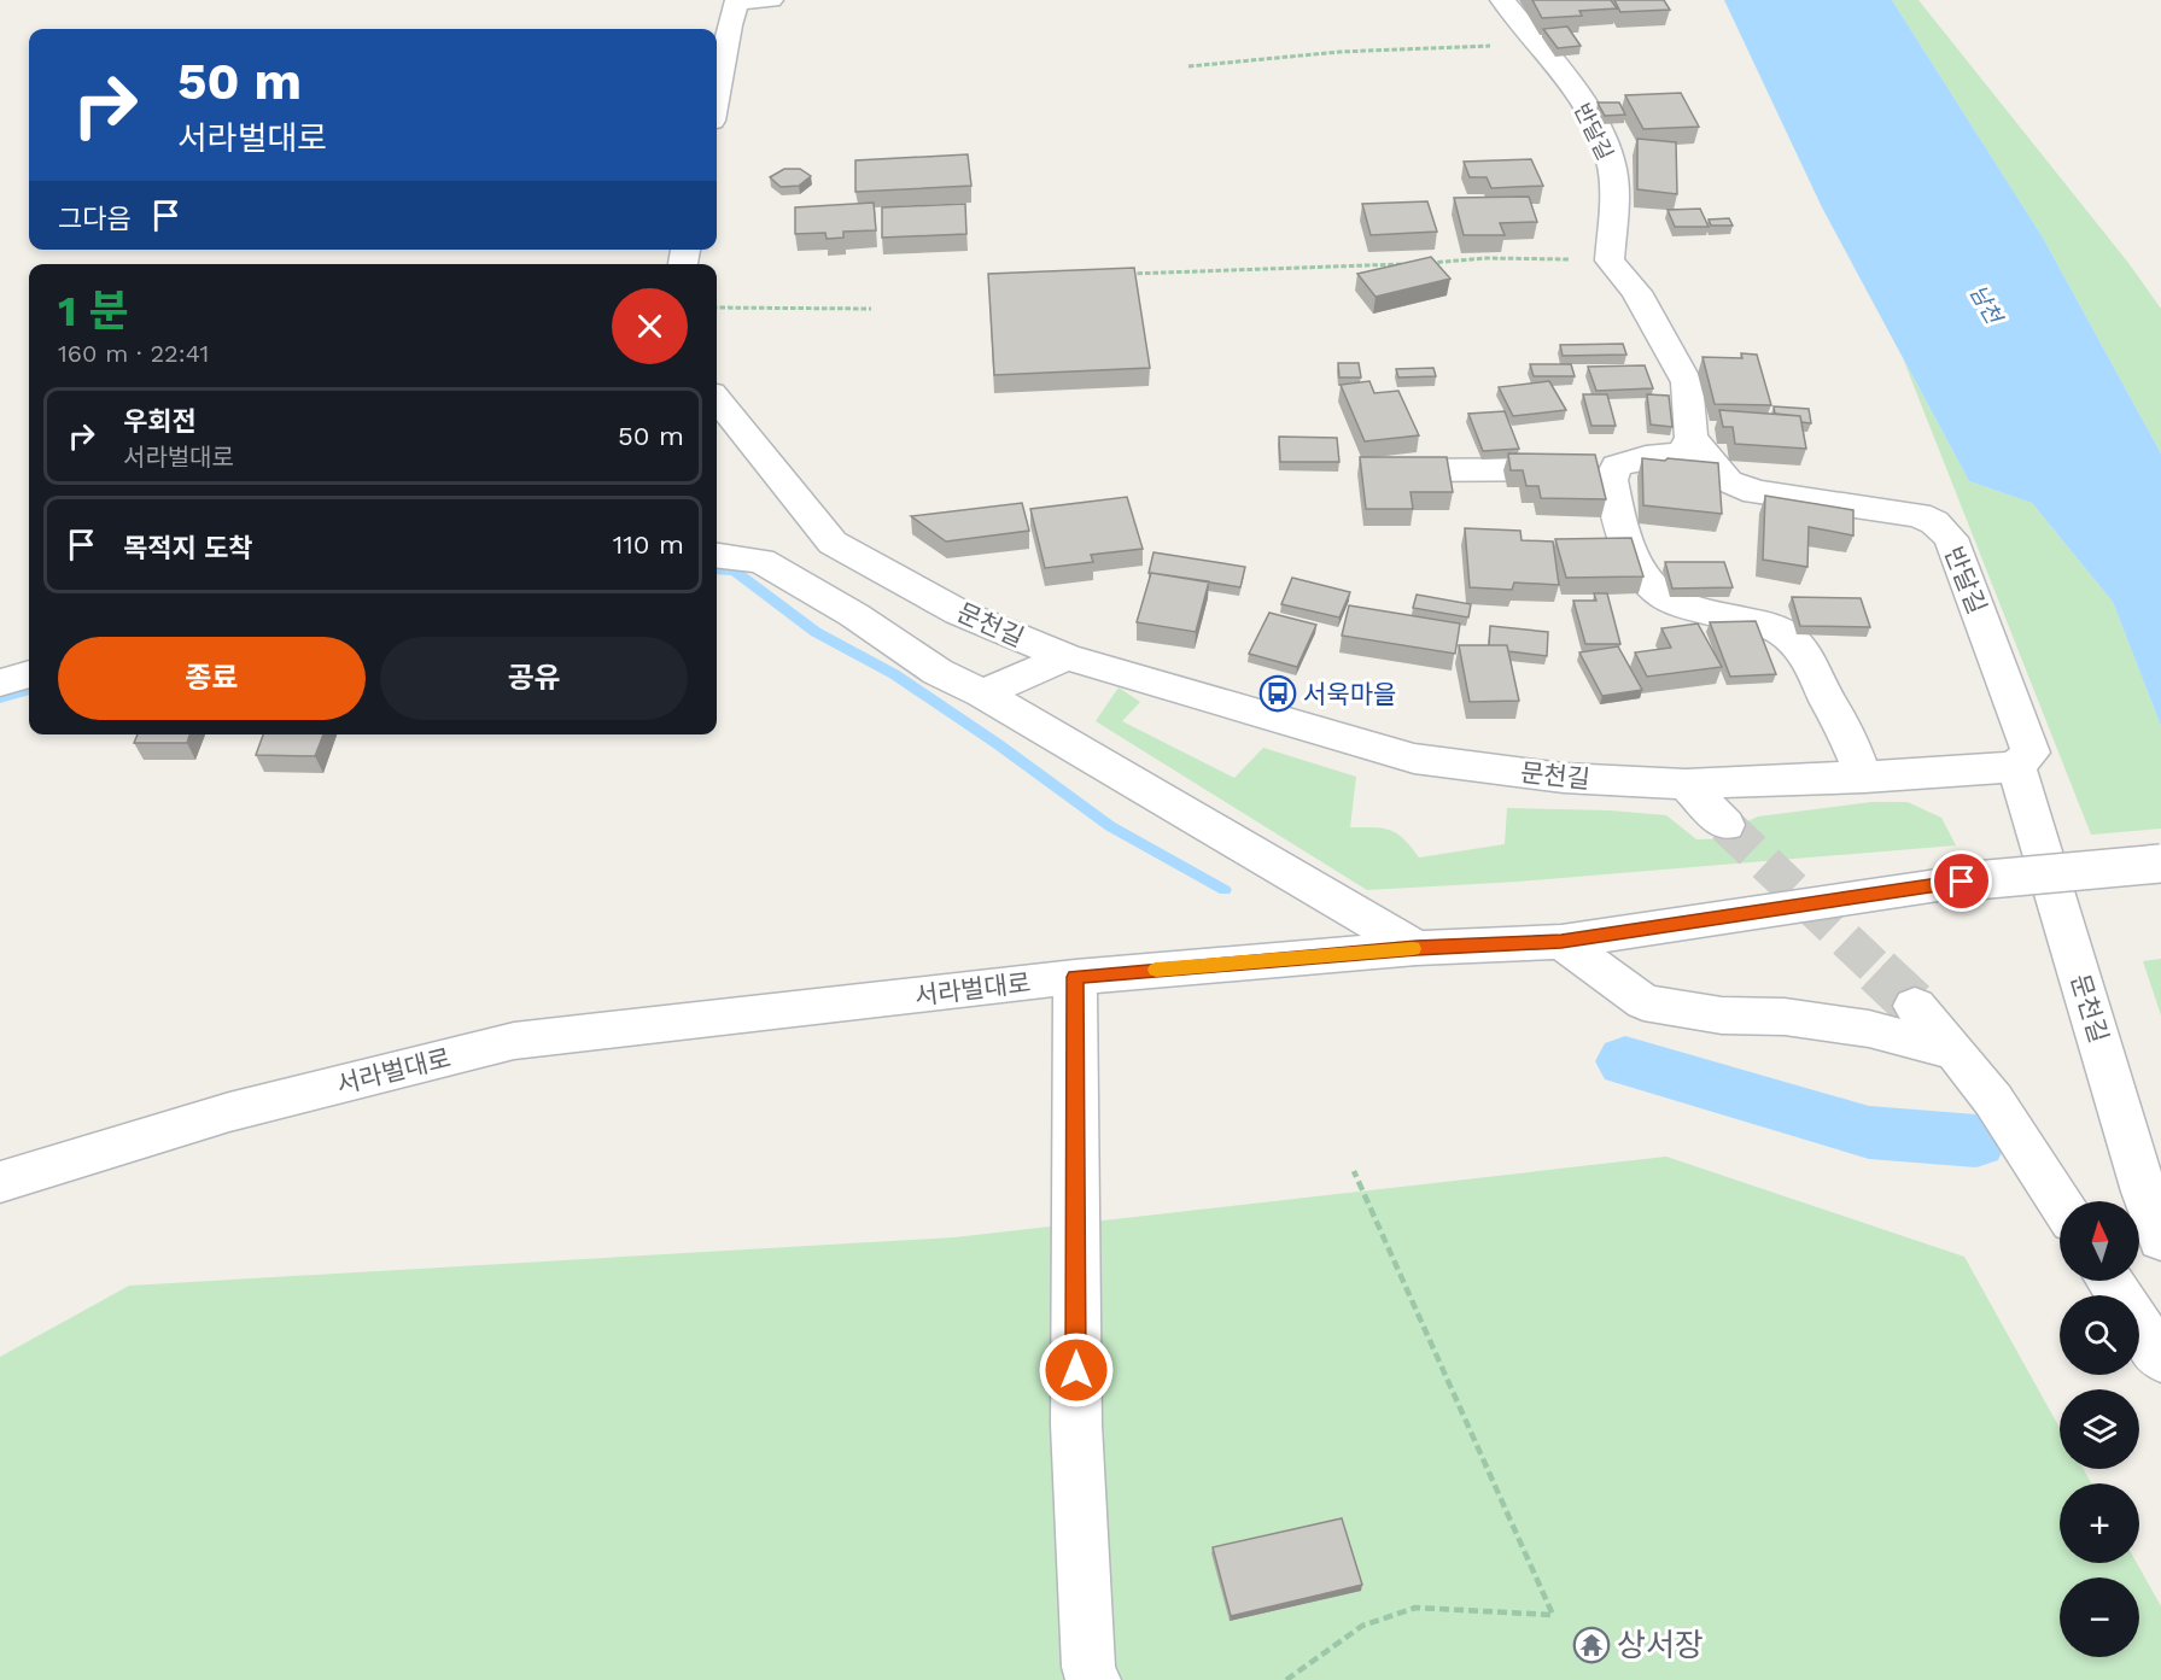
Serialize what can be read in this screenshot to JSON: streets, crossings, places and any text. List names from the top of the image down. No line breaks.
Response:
{"streets":{"street":["반달길","문천길","서라벌대로"]},"crossings":[["반달길","문천길"]],"water":["남천"],"places":{"bus stop":["서욱마을"],"temple":["상서장"]},"north":"top","page":{"turn":["50 m","서라벌대로"],"then":"그다음","heading":["1 분","160 m · 22:41"],"list":[{"name":"우회전","note":"서라벌대로","value":"50 m"},{"name":"목적지 도착","value":"110 m"}],"buttons":["종료","공유"],"map_buttons":["+","−"]}}
